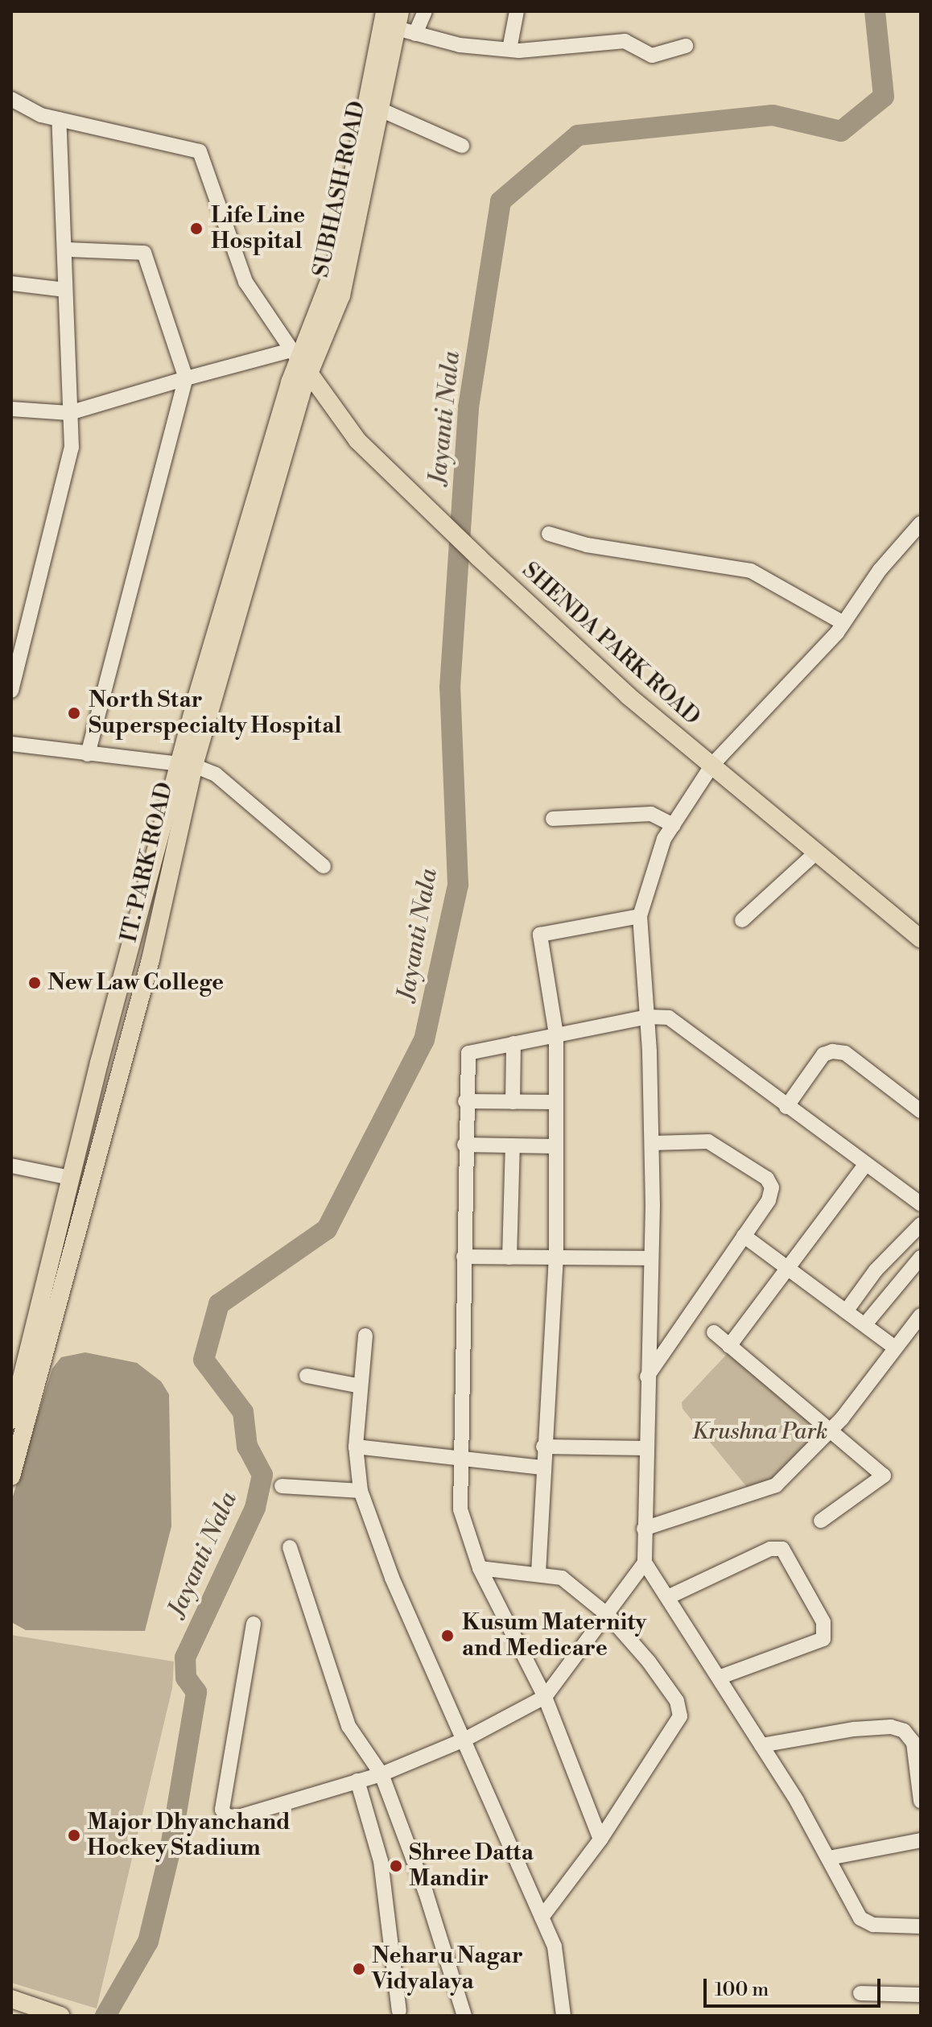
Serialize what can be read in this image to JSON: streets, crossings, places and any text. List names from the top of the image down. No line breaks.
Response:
{"streets":{"main road":["SUBHASH ROAD","SHENDA PARK ROAD","IT. PARK ROAD"]},"crossings":[["SUBHASH ROAD","SHENDA PARK ROAD"],["SUBHASH ROAD","IT. PARK ROAD"],["SHENDA PARK ROAD","IT. PARK ROAD"]],"water":["Jayanti Nala"],"parks":["Krushna Park"],"places":["Life Line Hospital","North Star Superspecialty Hospital","New Law College","Kusum Maternity and Medicare","Major Dhyanchand Hockey Stadium","Shree Datta Mandir","Neharu Nagar Vidyalaya"],"scale_bar":"100 m"}
